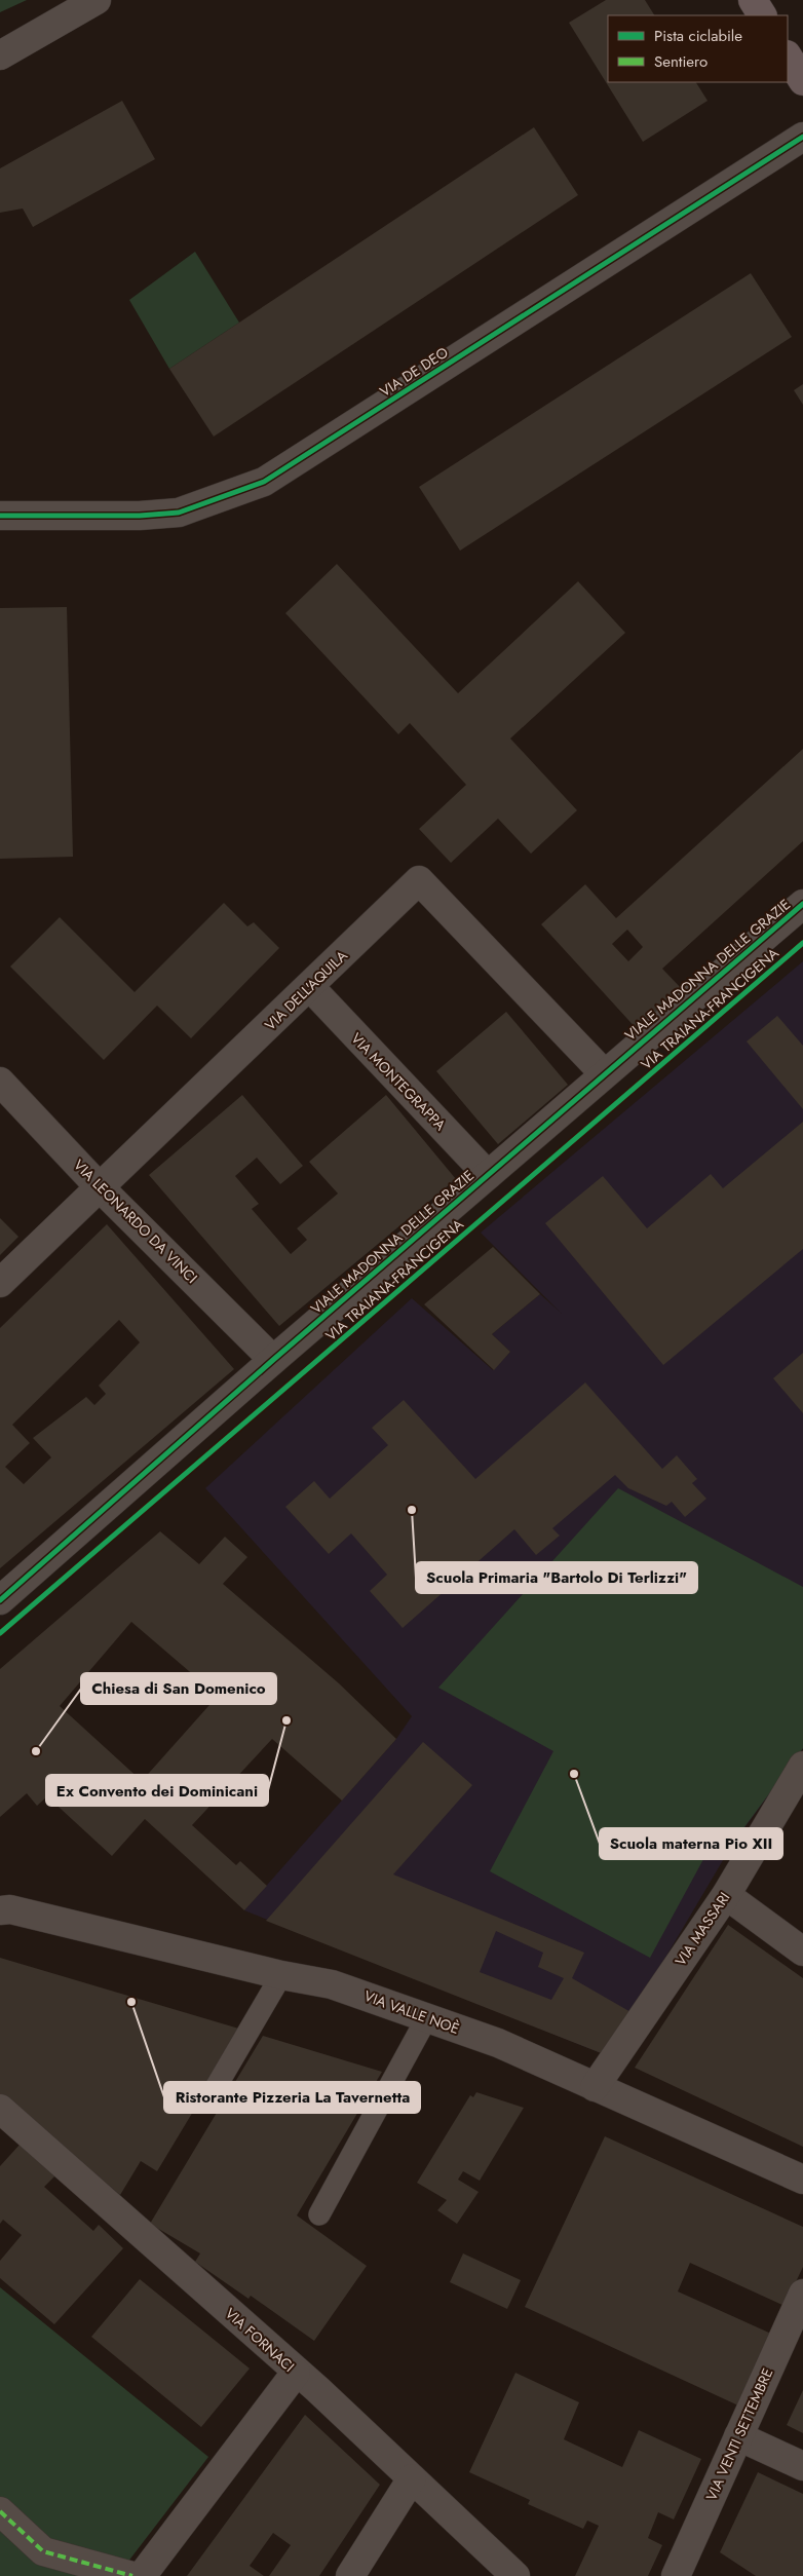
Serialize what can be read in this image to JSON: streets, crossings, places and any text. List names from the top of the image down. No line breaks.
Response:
{"streets":{"street":["VIA DE DEO","VIALE MADONNA DELLE GRAZIE","VIA DELL'AQUILA","VIA MONTEGRAPPA","VIA LEONARDO DA VINCI","VIA MASSARI","VIA VALLE NOÈ","VIA FORNACI","VIA VENTI SETTEMBRE"],"cycle path":["VIA TRAIANA-FRANCIGENA"]},"crossings":[["VIALE MADONNA DELLE GRAZIE","VIA DELL'AQUILA"],["VIALE MADONNA DELLE GRAZIE","VIA MONTEGRAPPA"],["VIALE MADONNA DELLE GRAZIE","VIA LEONARDO DA VINCI"],["VIA DELL'AQUILA","VIA MONTEGRAPPA"],["VIA DELL'AQUILA","VIA LEONARDO DA VINCI"],["VIA MASSARI","VIA VALLE NOÈ"]],"places":["Scuola Primaria \"Bartolo Di Terlizzi\"","Ex Convento dei Dominicani","Chiesa di San Domenico","Scuola materna Pio XII","Ristorante Pizzeria La Tavernetta"],"legend":["Pista ciclabile","Sentiero"]}
